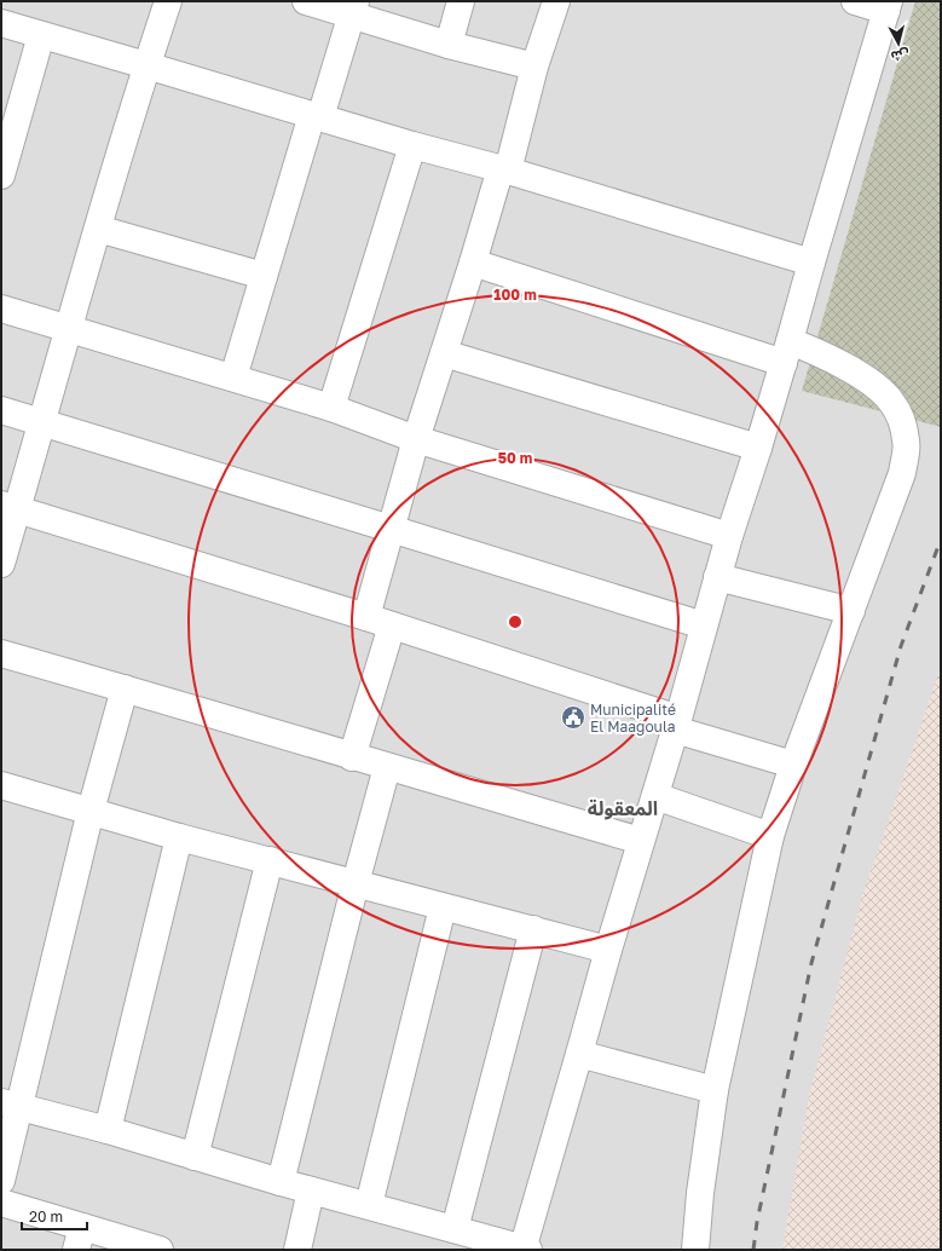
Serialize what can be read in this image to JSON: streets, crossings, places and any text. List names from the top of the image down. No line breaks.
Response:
{"districts":["المعقولة"],"places":{"public building":["Municipalité El Maagoula"]},"scale_bar":"20 m","north":"bottom","rings":["100 m","50 m"]}
